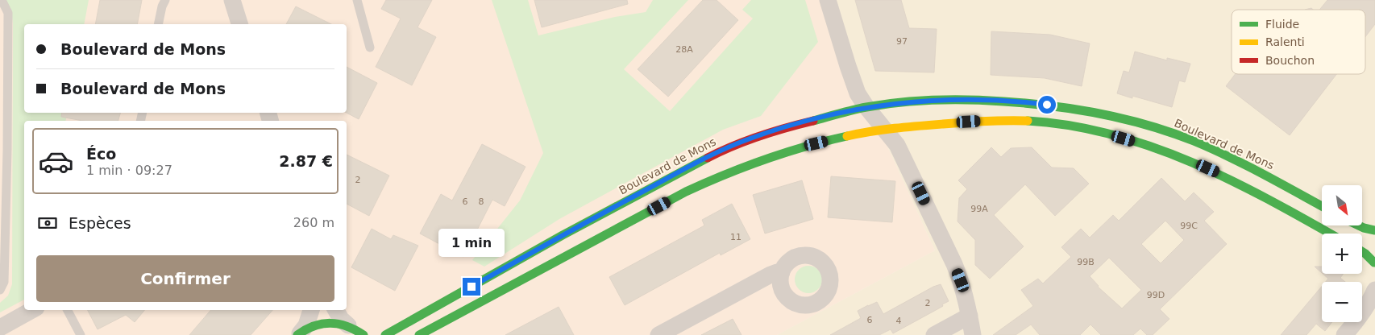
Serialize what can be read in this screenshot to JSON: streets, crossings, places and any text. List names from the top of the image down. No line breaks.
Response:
{"streets":{"main road":["Boulevard de Mons"]},"house_numbers":["97","28A","2","6","8","99A","99C","11","99B","99D","2","6","4"],"legend":["Fluide","Ralenti","Bouchon"],"north":"bottom right","page":{"banner":["Boulevard de Mons","Boulevard de Mons"],"list":[{"name":"Éco","note":"1 min · 09:27","value":"2.87 €"}],"map_buttons":["+","−"],"pay":["Espèces","260 m"],"bubble":"1 min","buttons":"Confirmer"}}
